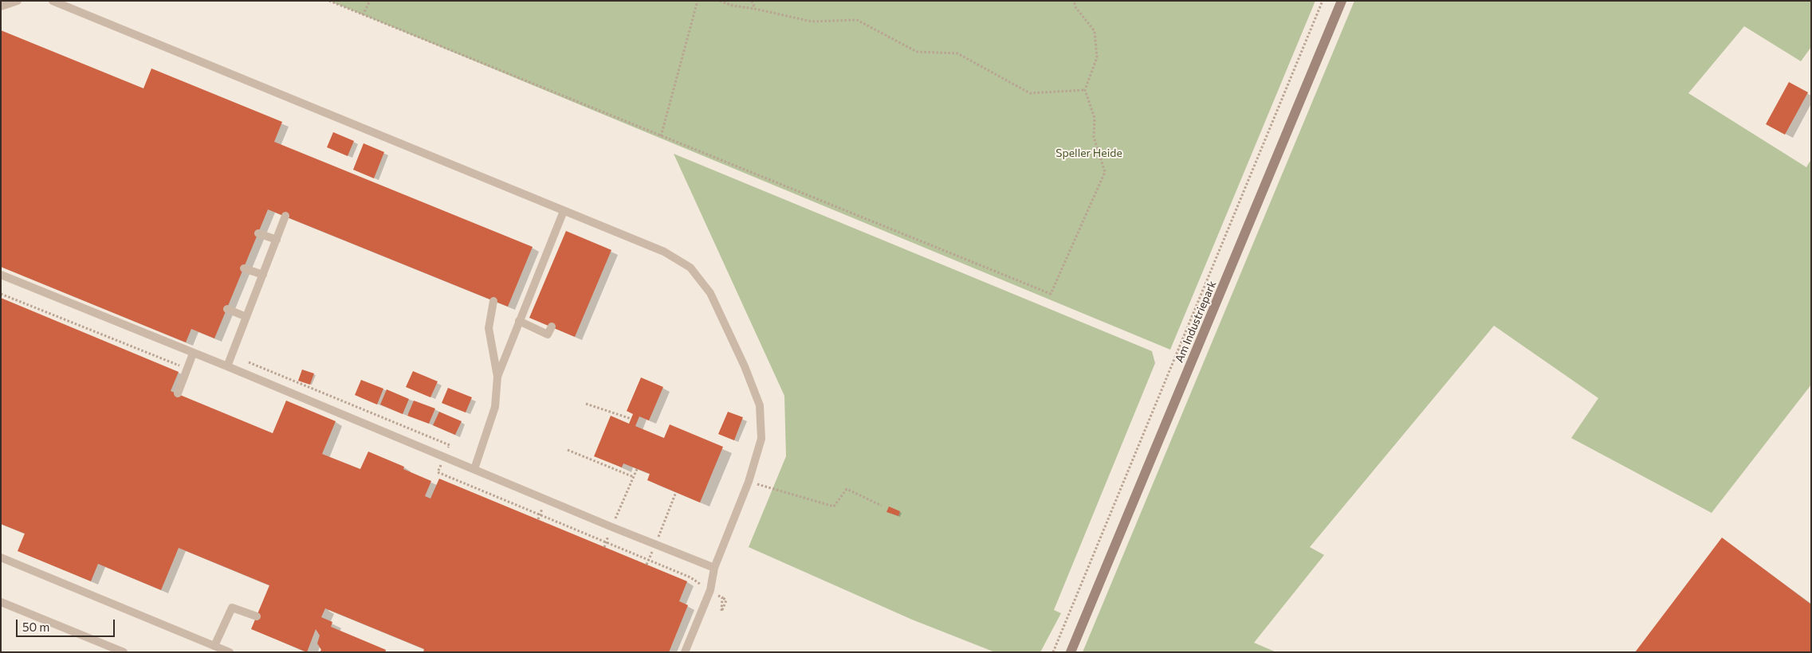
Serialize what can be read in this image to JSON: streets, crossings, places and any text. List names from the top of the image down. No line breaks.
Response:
{"streets":{"street":["Am Industriepark"]},"parks":["Speller Heide"],"scale_bar":"50 m"}
